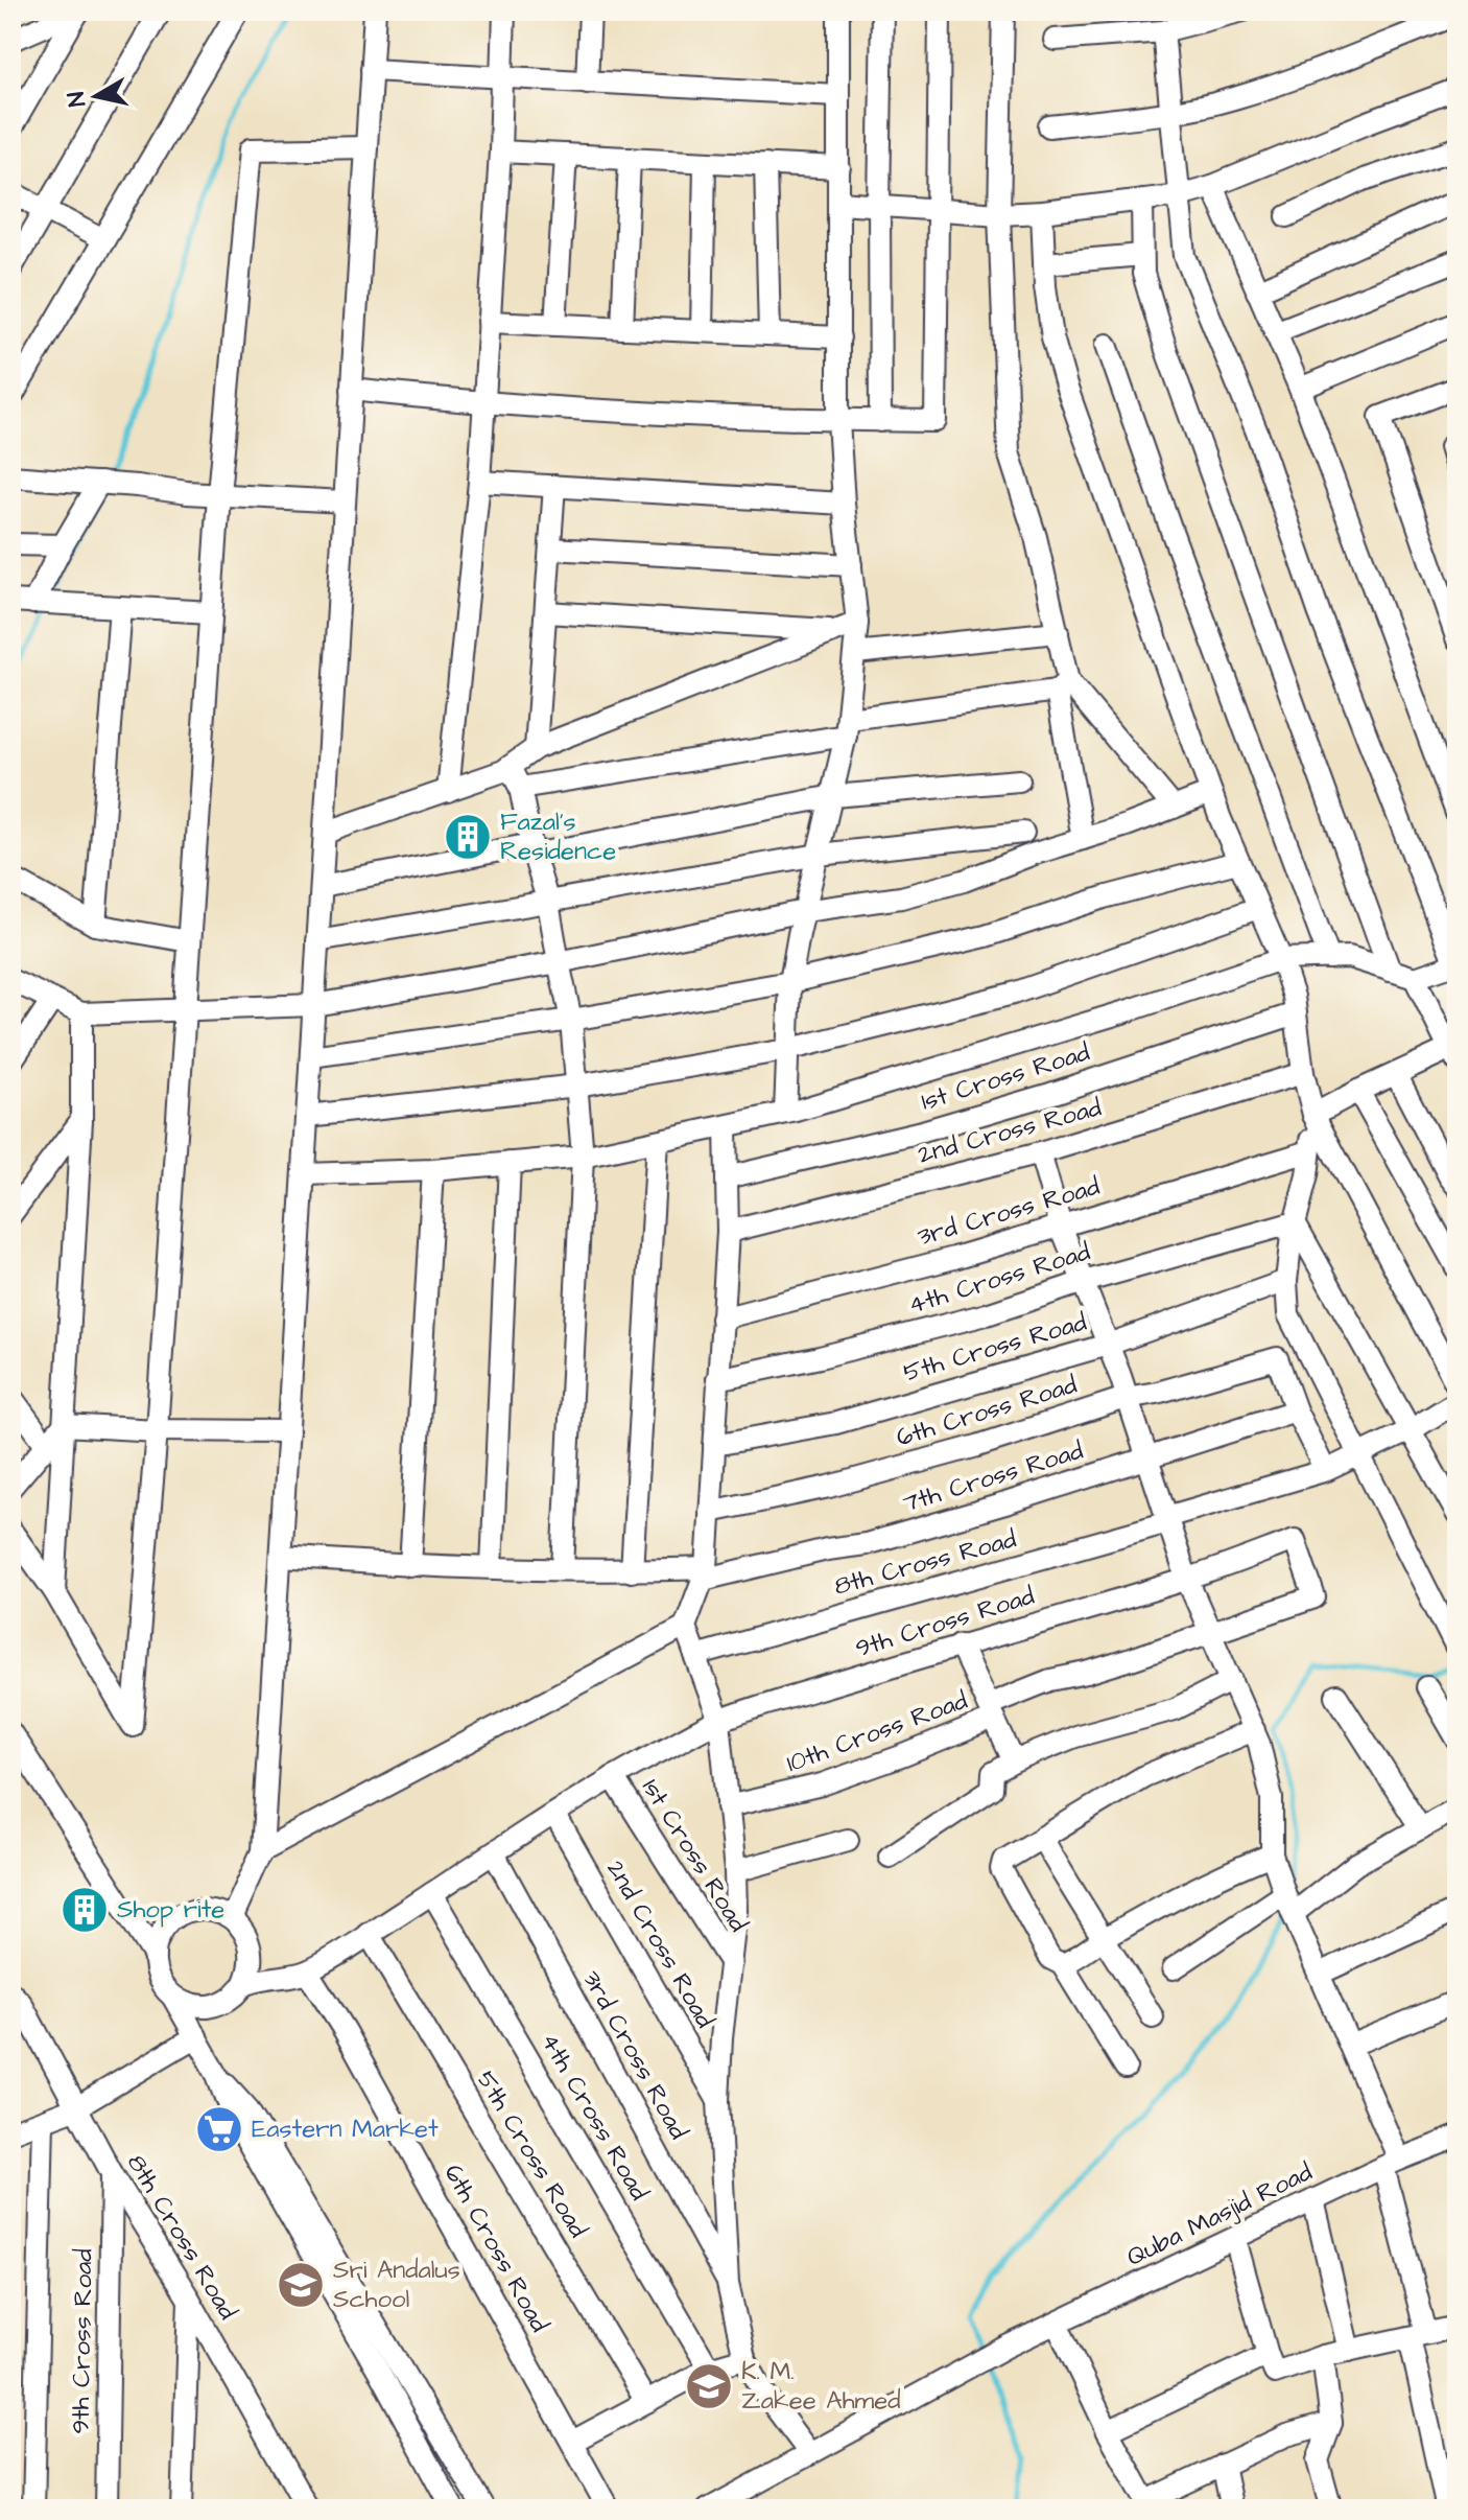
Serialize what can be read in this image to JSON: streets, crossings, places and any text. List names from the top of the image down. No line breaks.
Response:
{"streets":{"street":["1st Cross Road","2nd Cross Road","3rd Cross Road","4th Cross Road","5th Cross Road","6th Cross Road","7th Cross Road","8th Cross Road","9th Cross Road","10th Cross Road","Quba Masjid Road"]},"crossings":[["1st Cross Road","9th Cross Road"],["2nd Cross Road","9th Cross Road"],["3rd Cross Road","9th Cross Road"],["4th Cross Road","9th Cross Road"],["5th Cross Road","9th Cross Road"],["6th Cross Road","7th Cross Road"],["6th Cross Road","9th Cross Road"],["8th Cross Road","9th Cross Road"],["9th Cross Road","10th Cross Road"]],"places":{"building":["Fazal's Residence","Shop rite"],"supermarket":["Eastern Market"],"school or university":["Sri Andalus School","K. M. Zakee Ahmed"]},"north":"left"}
